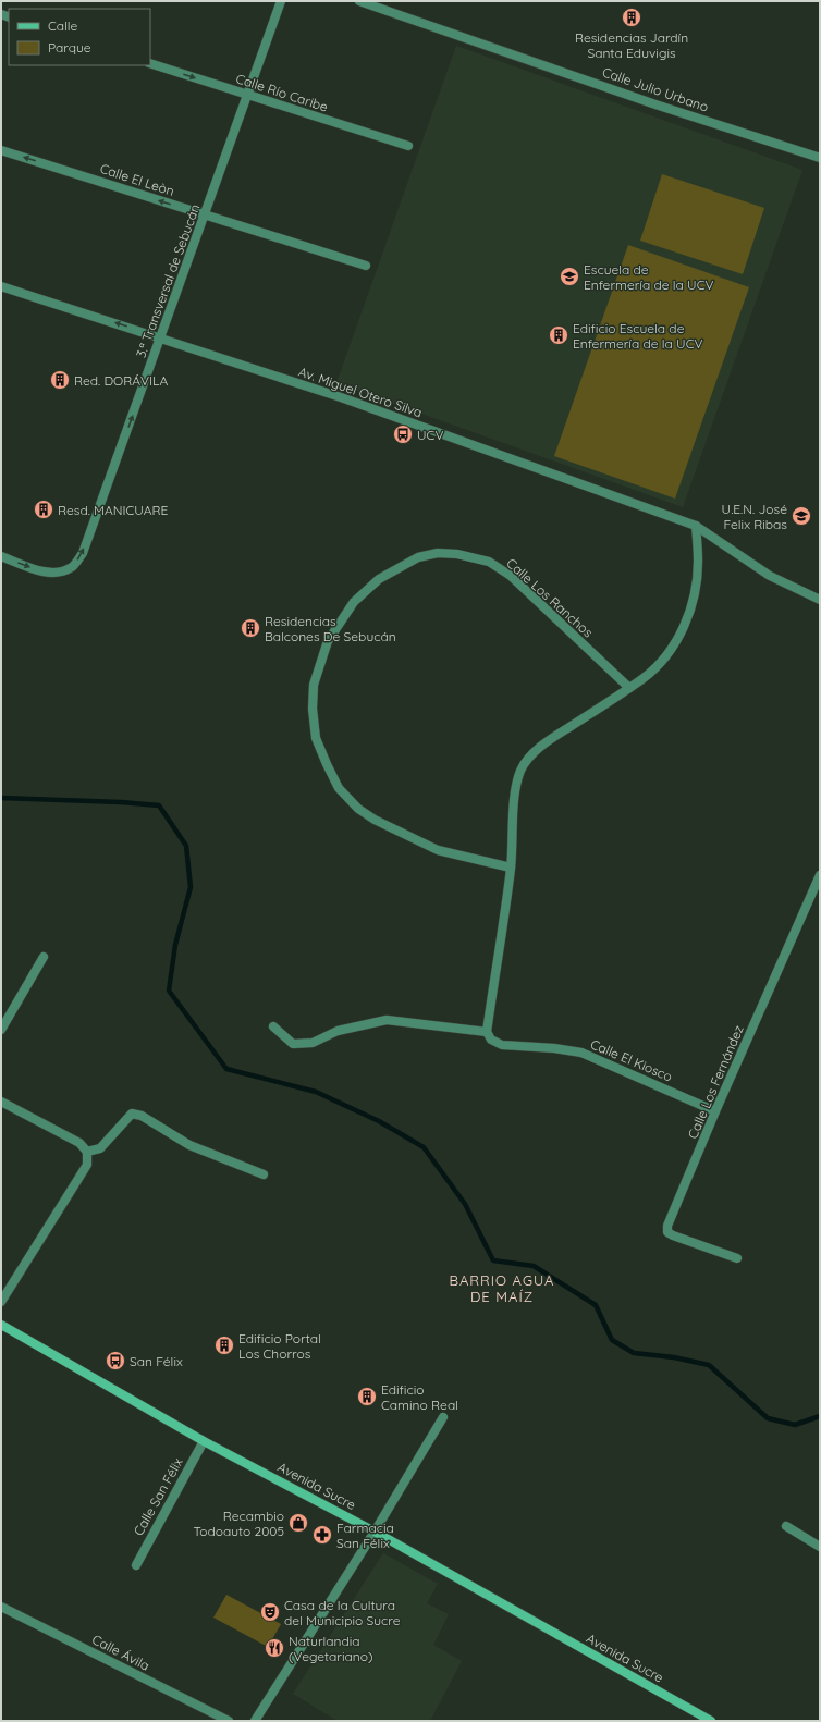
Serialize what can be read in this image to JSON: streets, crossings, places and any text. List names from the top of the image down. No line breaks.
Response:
{"streets":{"main road":["Avenida Sucre"],"street":["Calle Julio Urbano","Calle Río Caribe","Calle El Leòn","3.ª Transversal de Sebucán","Av. Miguel Otero Silva","Calle Los Ranchos","Calle El Kiosco","Calle Los Fernández","Calle San Félix","Calle Ávila"]},"crossings":[["Calle Río Caribe","3.ª Transversal de Sebucán"],["Calle El Leòn","3.ª Transversal de Sebucán"],["3.ª Transversal de Sebucán","Av. Miguel Otero Silva"],["Calle El Kiosco","Calle Los Fernández"],["Avenida Sucre","Calle San Félix"]],"one_way":["Calle Río Caribe","Calle El Leòn","3.ª Transversal de Sebucán"],"districts":["BARRIO AGUA DE MAÍZ"],"places":{"building":["Residencias Jardín Santa Eduvigis","Edificio Escuela de Enfermería de la UCV","Red. DORÁVILA","Resd. MANICUARE","Residencias Balcones De Sebucán","Edificio Portal Los Chorros","Edificio Camino Real"],"school or university":["Escuela de Enfermería de la UCV","U.E.N. José Felix Ribas"],"bus stop":["UCV","San Félix"],"shop":["Recambio Todoauto 2005"],"pharmacy":["Farmacia San Félix"],"theatre":["Casa de la Cultura del Municipio Sucre"],"restaurant":["Naturlandia (Vegetariano)"]},"legend":["Calle","Parque"]}
